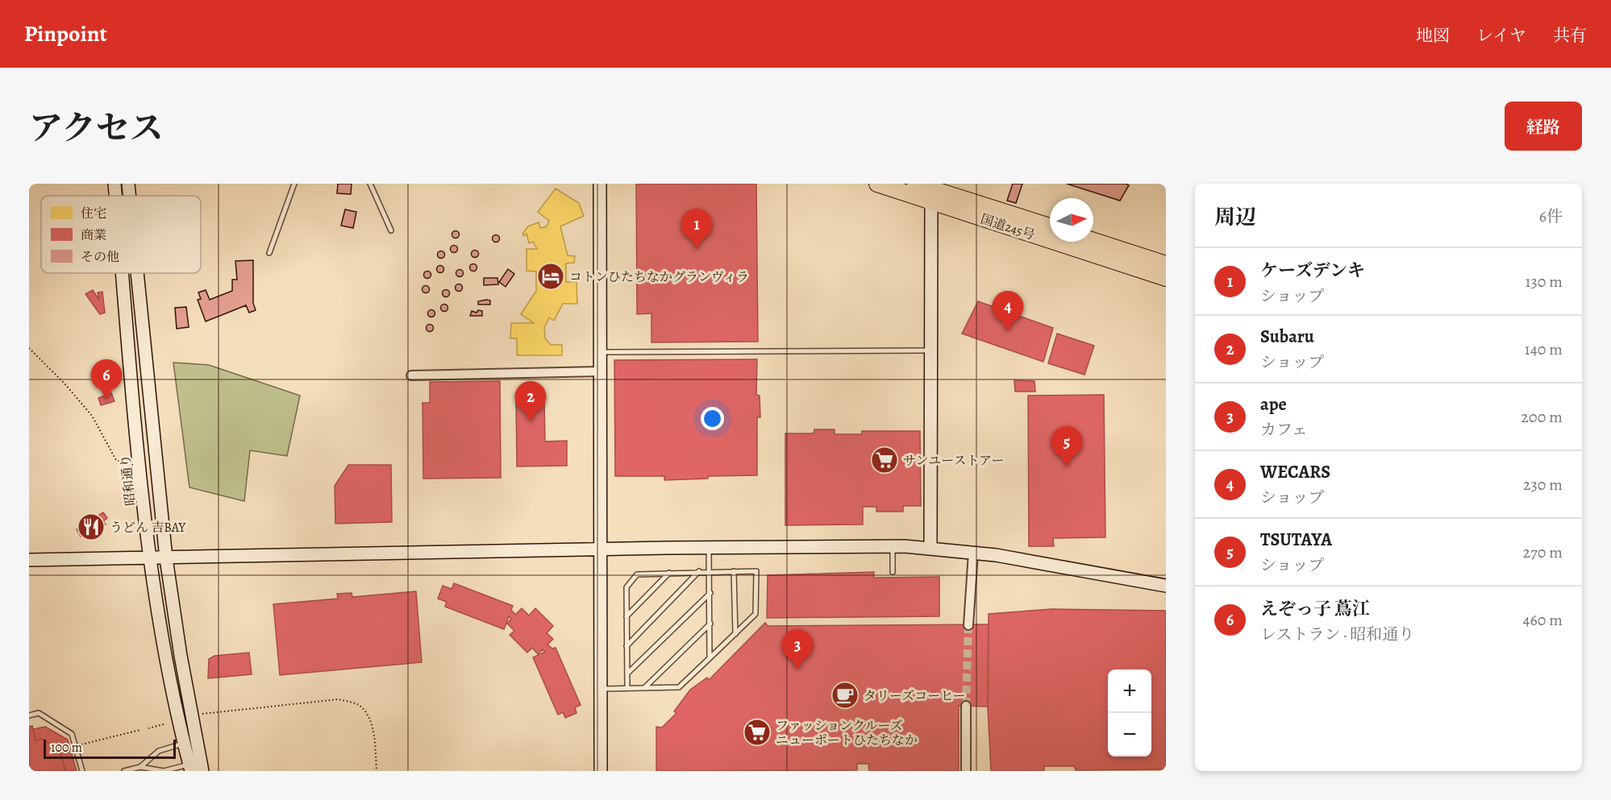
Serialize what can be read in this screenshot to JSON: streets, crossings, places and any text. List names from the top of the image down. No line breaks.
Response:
{"streets":{"highway":["国道245号"],"street":["昭和通り"]},"places":{"hotel":["コトンひたちなかグランヴィラ"],"supermarket":["サンユーストアー","ファッションクルーズ ニューポートひたちなか"],"restaurant":["うどん 吉BAY"],"cafe":["タリーズコーヒー"]},"legend":["住宅","商業","その他"],"scale_bar":"100 m","north":"right","page":{"header":"Pinpoint","nav":["地図","レイヤ","共有"],"title":"アクセス","buttons":"経路","heading":["周辺","6件"],"pins":["1","4","6","2","5","3"],"list":[{"mark":"1","name":"ケーズデンキ","note":"ショップ","value":"130 m"},{"mark":"2","name":"Subaru","note":"ショップ","value":"140 m"},{"mark":"3","name":"ape","note":"カフェ","value":"200 m"},{"mark":"4","name":"WECARS","note":"ショップ","value":"230 m"},{"mark":"5","name":"TSUTAYA","note":"ショップ","value":"270 m"},{"mark":"6","name":"えぞっ子 蔦江","note":"レストラン · 昭和通り","value":"460 m"}],"map_buttons":["+","−"],"scale":"100 m"}}
